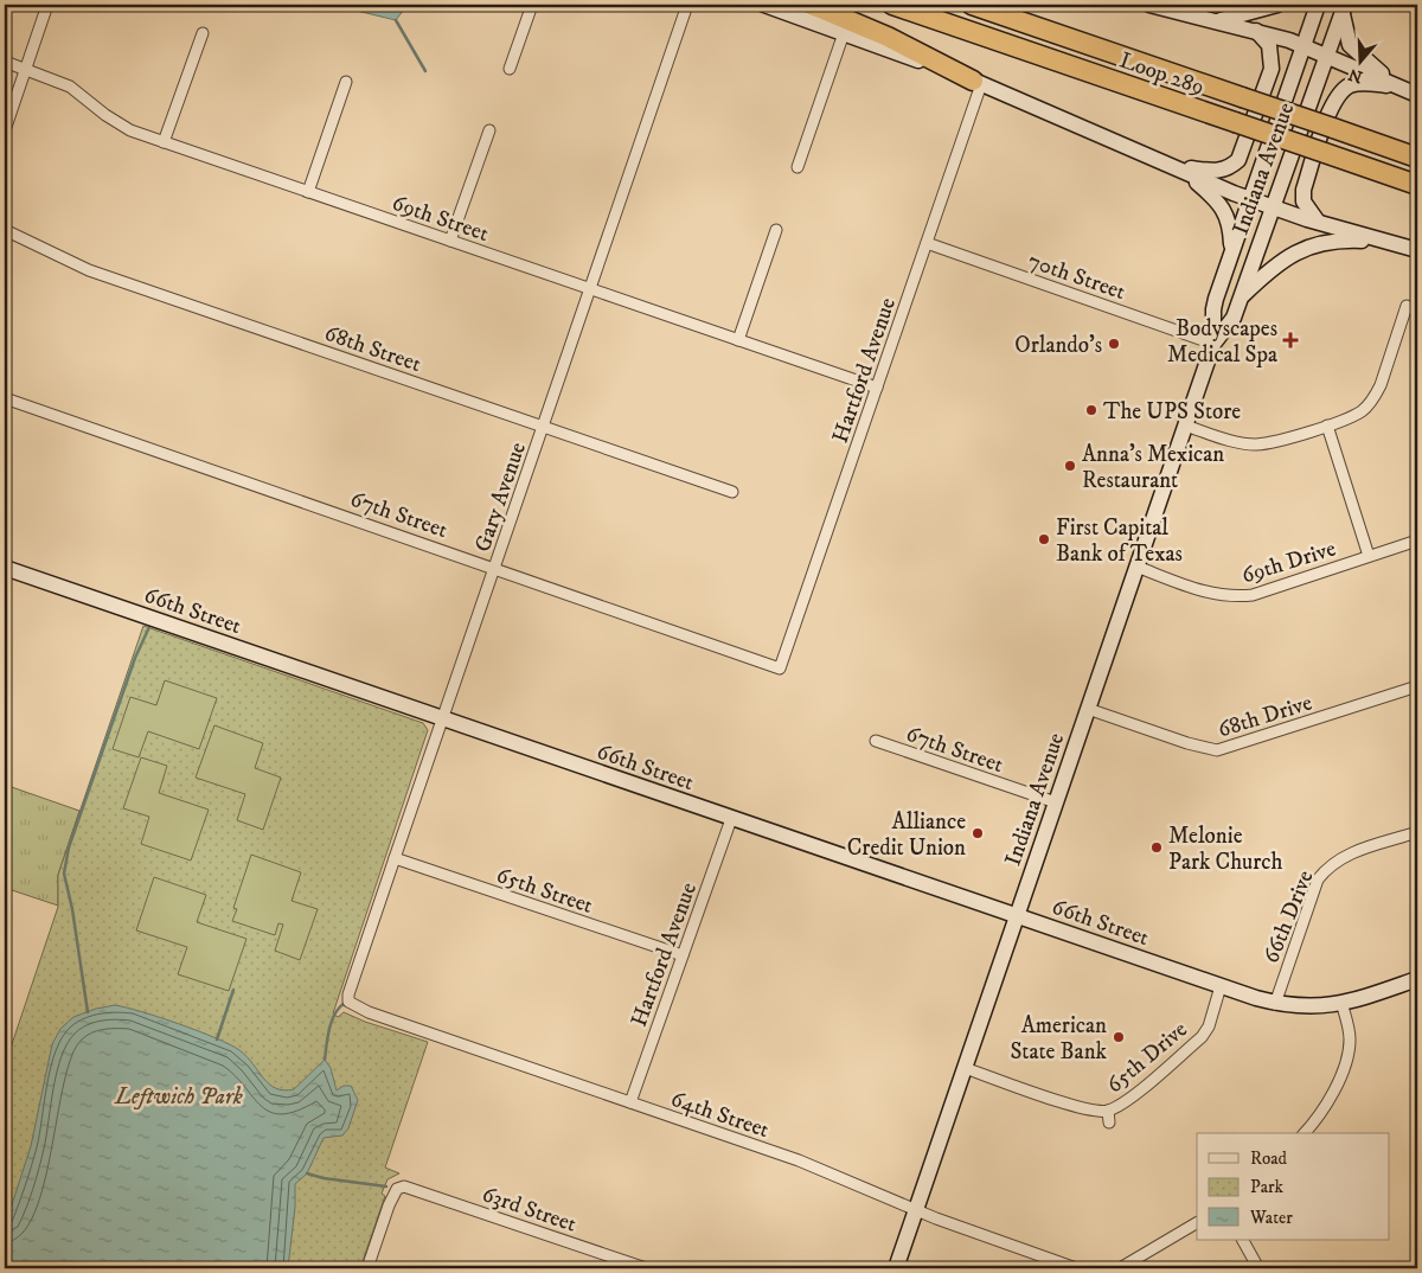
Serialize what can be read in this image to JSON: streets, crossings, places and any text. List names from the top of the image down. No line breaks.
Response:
{"streets":{"highway":["Loop 289"],"main road":["Indiana Avenue","66th Street"],"street":["69th Street","70th Street","68th Street","Hartford Avenue","Gary Avenue","67th Street","69th Drive","68th Drive","65th Street","66th Drive","65th Drive","64th Street","63rd Street"]},"crossings":[["Indiana Avenue","70th Street"],["Indiana Avenue","67th Street"],["Indiana Avenue","69th Drive"],["Indiana Avenue","66th Street"],["Indiana Avenue","68th Drive"],["Indiana Avenue","65th Drive"],["Indiana Avenue","64th Street"],["69th Street","Hartford Avenue"],["69th Street","Gary Avenue"],["70th Street","Hartford Avenue"],["68th Street","Gary Avenue"],["Hartford Avenue","67th Street"],["Hartford Avenue","66th Street"],["Hartford Avenue","65th Street"],["Hartford Avenue","64th Street"],["Gary Avenue","67th Street"],["Gary Avenue","66th Street"],["Gary Avenue","65th Street"],["Gary Avenue","64th Street"],["66th Street","66th Drive"],["66th Street","65th Drive"]],"parks":["Leftwich Park"],"places":{"health":["Bodyscapes Medical Spa"],"other":["Orlando's","The UPS Store","Anna's Mexican Restaurant","First Capital Bank of Texas","Alliance Credit Union","Melonie Park Church","American State Bank"]},"legend":["Road","Park","Water"],"north":"bottom"}
